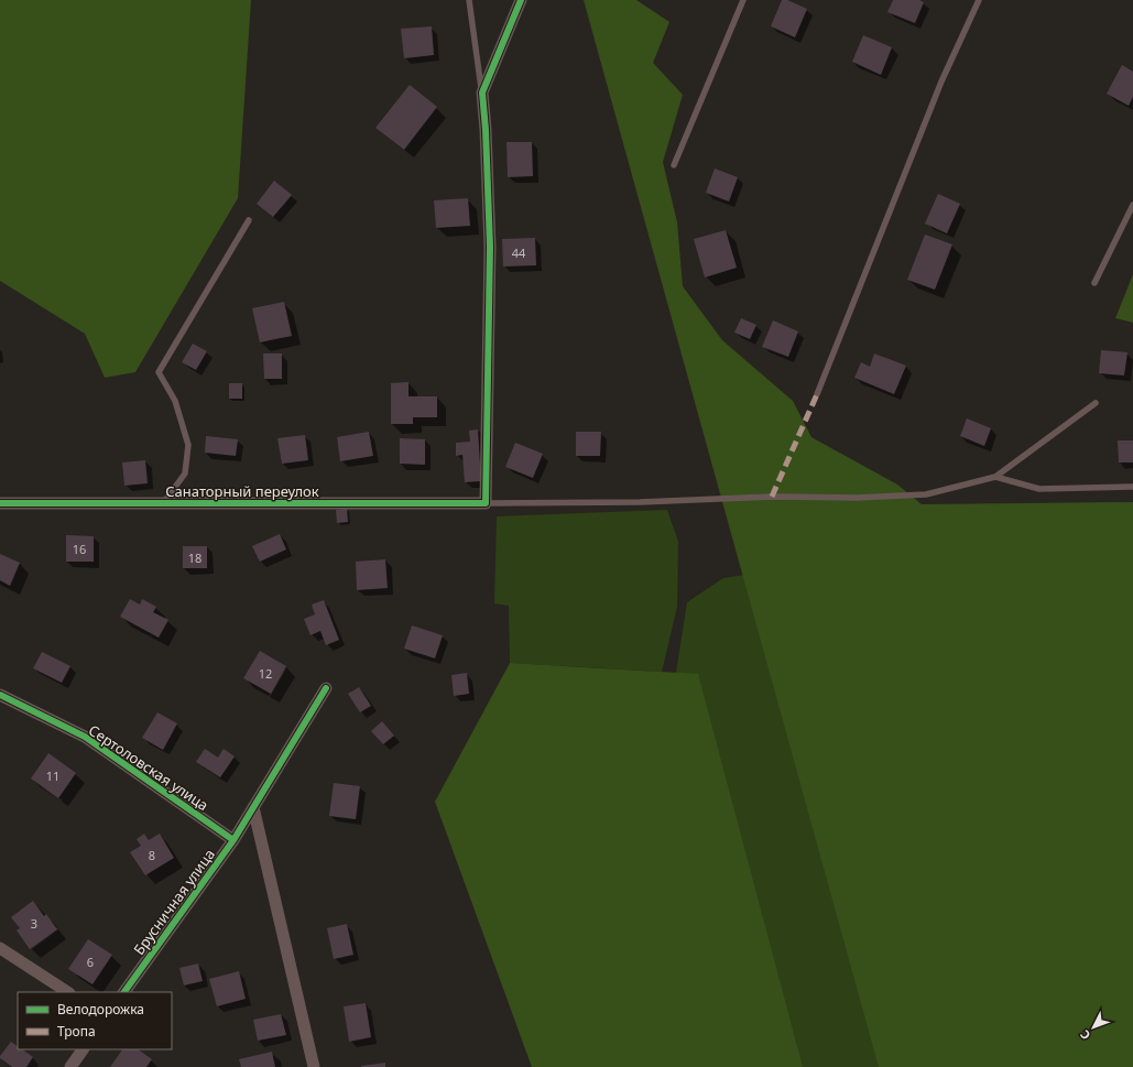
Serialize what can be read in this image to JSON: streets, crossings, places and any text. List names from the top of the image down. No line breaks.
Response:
{"streets":{"street":["Санаторный переулок","Сертоловская улица","Брусничная улица"]},"crossings":[["Сертоловская улица","Брусничная улица"]],"house_numbers":["44","16","18","12","11","8","3","6"],"legend":["Велодорожка","Тропа"],"north":"bottom left"}
